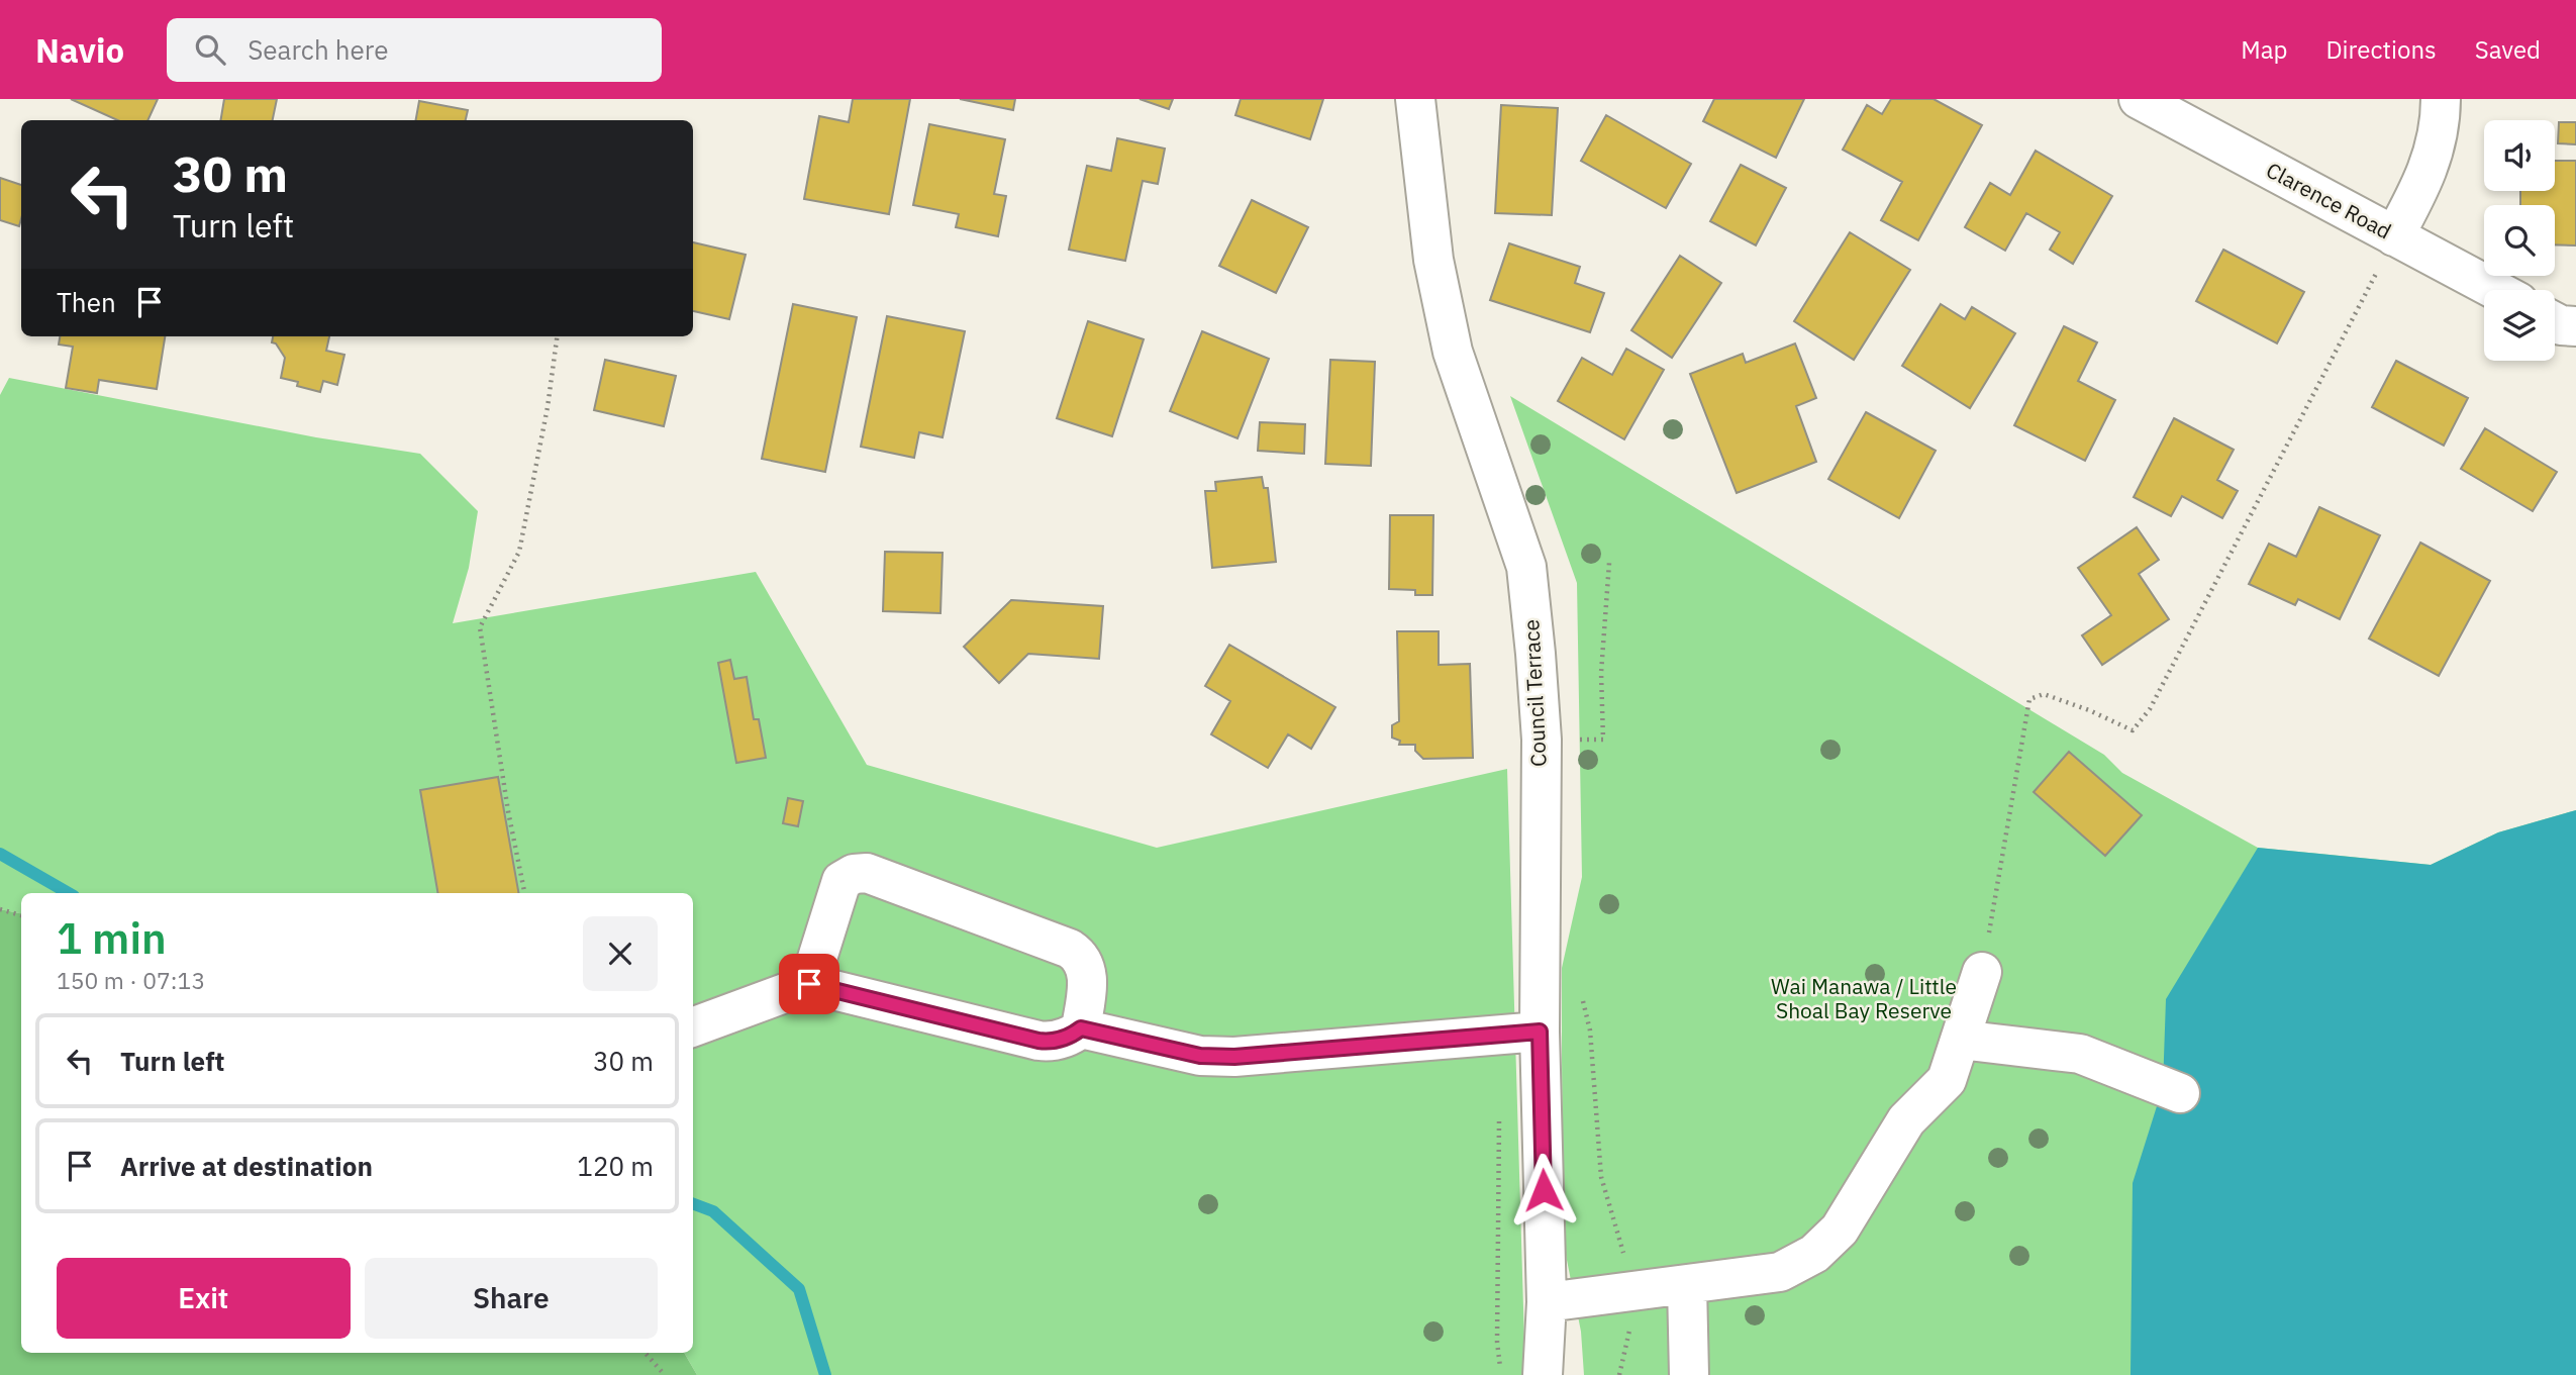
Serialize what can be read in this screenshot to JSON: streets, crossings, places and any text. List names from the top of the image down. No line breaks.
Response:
{"streets":{"street":["Clarence Road","Council Terrace"]},"parks":["Wai Manawa / Little Shoal Bay Reserve"],"page":{"header":"Navio","search":"Search here","nav":["Map","Directions","Saved"],"turn":["30 m","Turn left"],"then":"Then","heading":["1 min","150 m · 07:13"],"list":[{"name":"Turn left","value":"30 m"},{"name":"Arrive at destination","value":"120 m"}],"buttons":["Exit","Share"]}}
